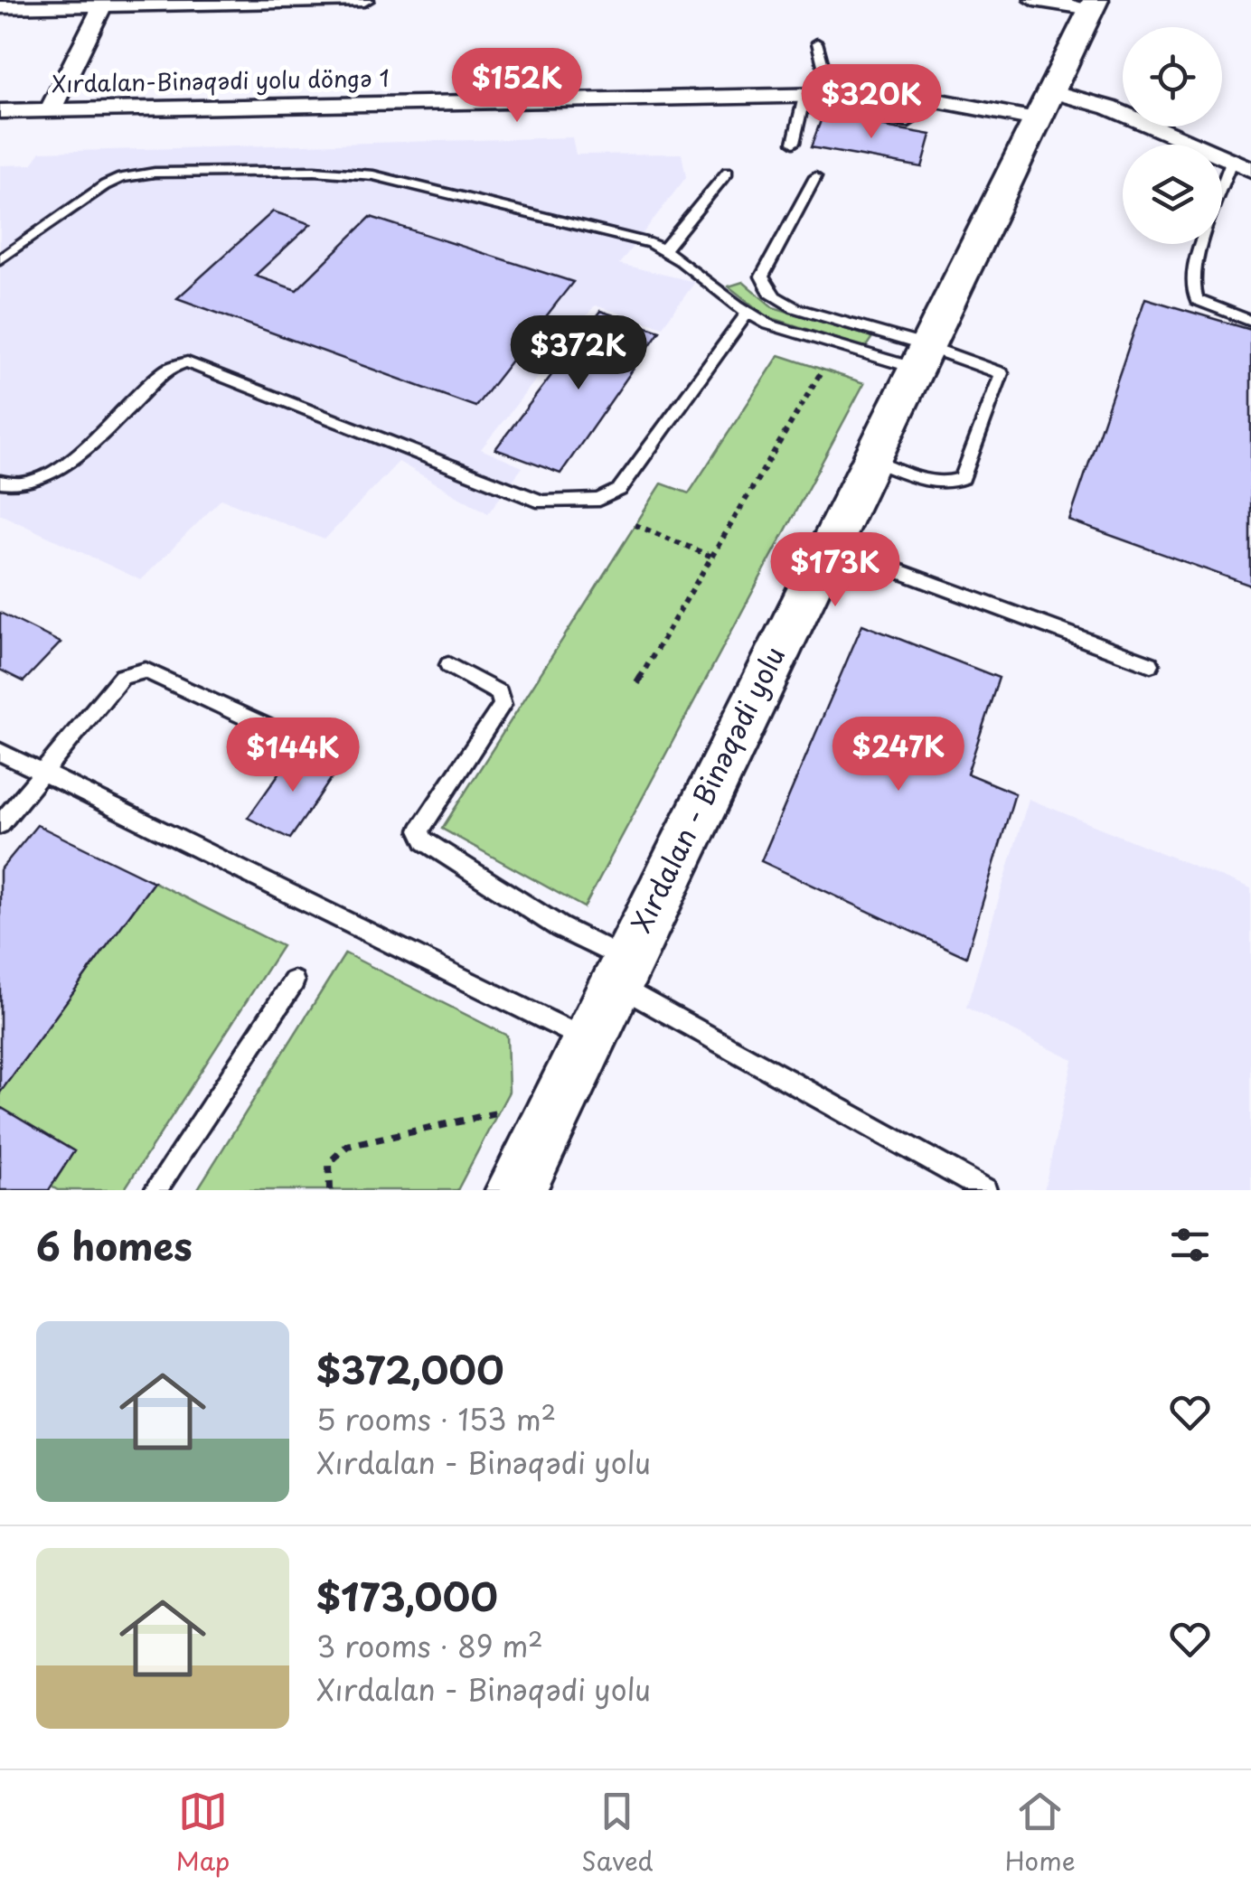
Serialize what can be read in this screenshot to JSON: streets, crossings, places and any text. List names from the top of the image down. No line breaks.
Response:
{"streets":{"main road":["Xırdalan - Binəqədi yolu"],"street":["Xırdalan-Binəqədi yolu döngə 1"]},"crossings":[["Xırdalan-Binəqədi yolu döngə 1","Xırdalan - Binəqədi yolu"]],"page":{"price":["$152K","$320K","$372K","$173K","$247K","$144K"],"heading":"6 homes","list":[{"name":"$372,000","note":"5 rooms · 153 m² · Xırdalan - Binəqədi yolu"},{"name":"$173,000","note":"3 rooms · 89 m² · Xırdalan - Binəqədi yolu"}],"tabs":["Map","Saved","Home"]}}
